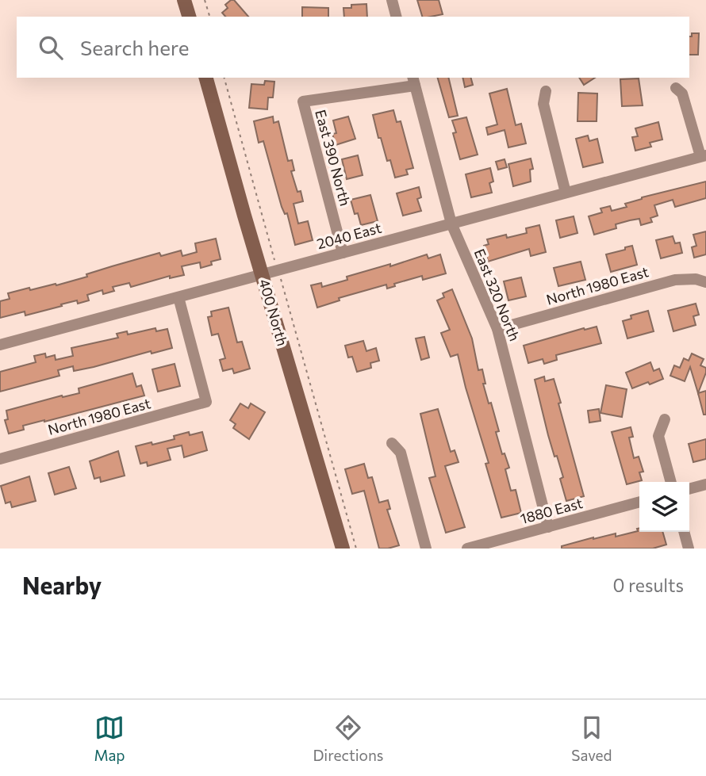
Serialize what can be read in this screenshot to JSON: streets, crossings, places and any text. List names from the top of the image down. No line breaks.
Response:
{"streets":{"main road":["400 North"],"street":["East 390 North","2040 East","North 1980 East","East 320 North","1880 East"]},"crossings":[["East 390 North","2040 East"],["East 390 North","East 320 North"],["2040 East","North 1980 East"],["2040 East","East 320 North"],["2040 East","400 North"],["North 1980 East","East 320 North"],["East 320 North","1880 East"]],"page":{"search":"Search here","heading":["Nearby","0 results"],"nav":["Map","Directions","Saved"]}}
